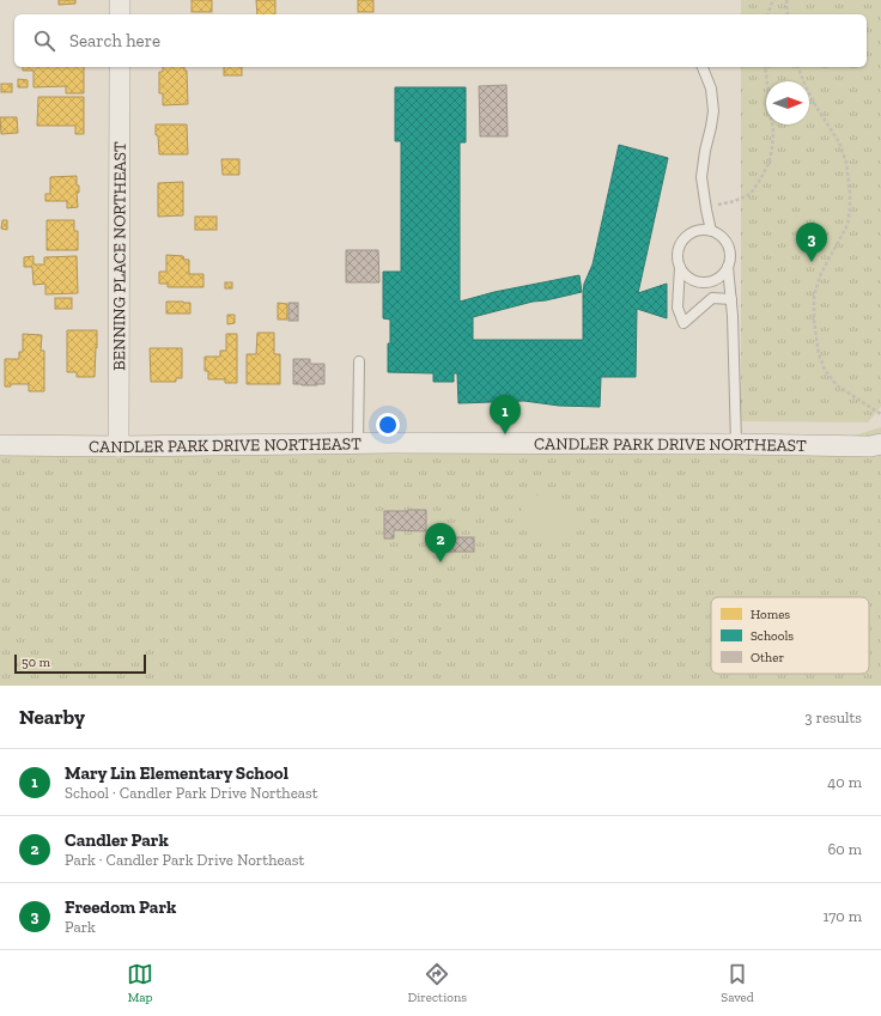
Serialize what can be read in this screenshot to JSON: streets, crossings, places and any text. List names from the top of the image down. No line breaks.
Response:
{"streets":{"street":["BENNING PLACE NORTHEAST","CANDLER PARK DRIVE NORTHEAST"]},"crossings":[["BENNING PLACE NORTHEAST","CANDLER PARK DRIVE NORTHEAST"]],"legend":["Homes","Schools","Other"],"scale_bar":"50 m","north":"right","page":{"search":"Search here","pins":["3","1","2"],"scale":"50 m","heading":["Nearby","3 results"],"list":[{"mark":"1","name":"Mary Lin Elementary School","note":"School · Candler Park Drive Northeast","value":"40 m"},{"mark":"2","name":"Candler Park","note":"Park · Candler Park Drive Northeast","value":"60 m"},{"mark":"3","name":"Freedom Park","note":"Park","value":"170 m"}],"nav":["Map","Directions","Saved"]}}
